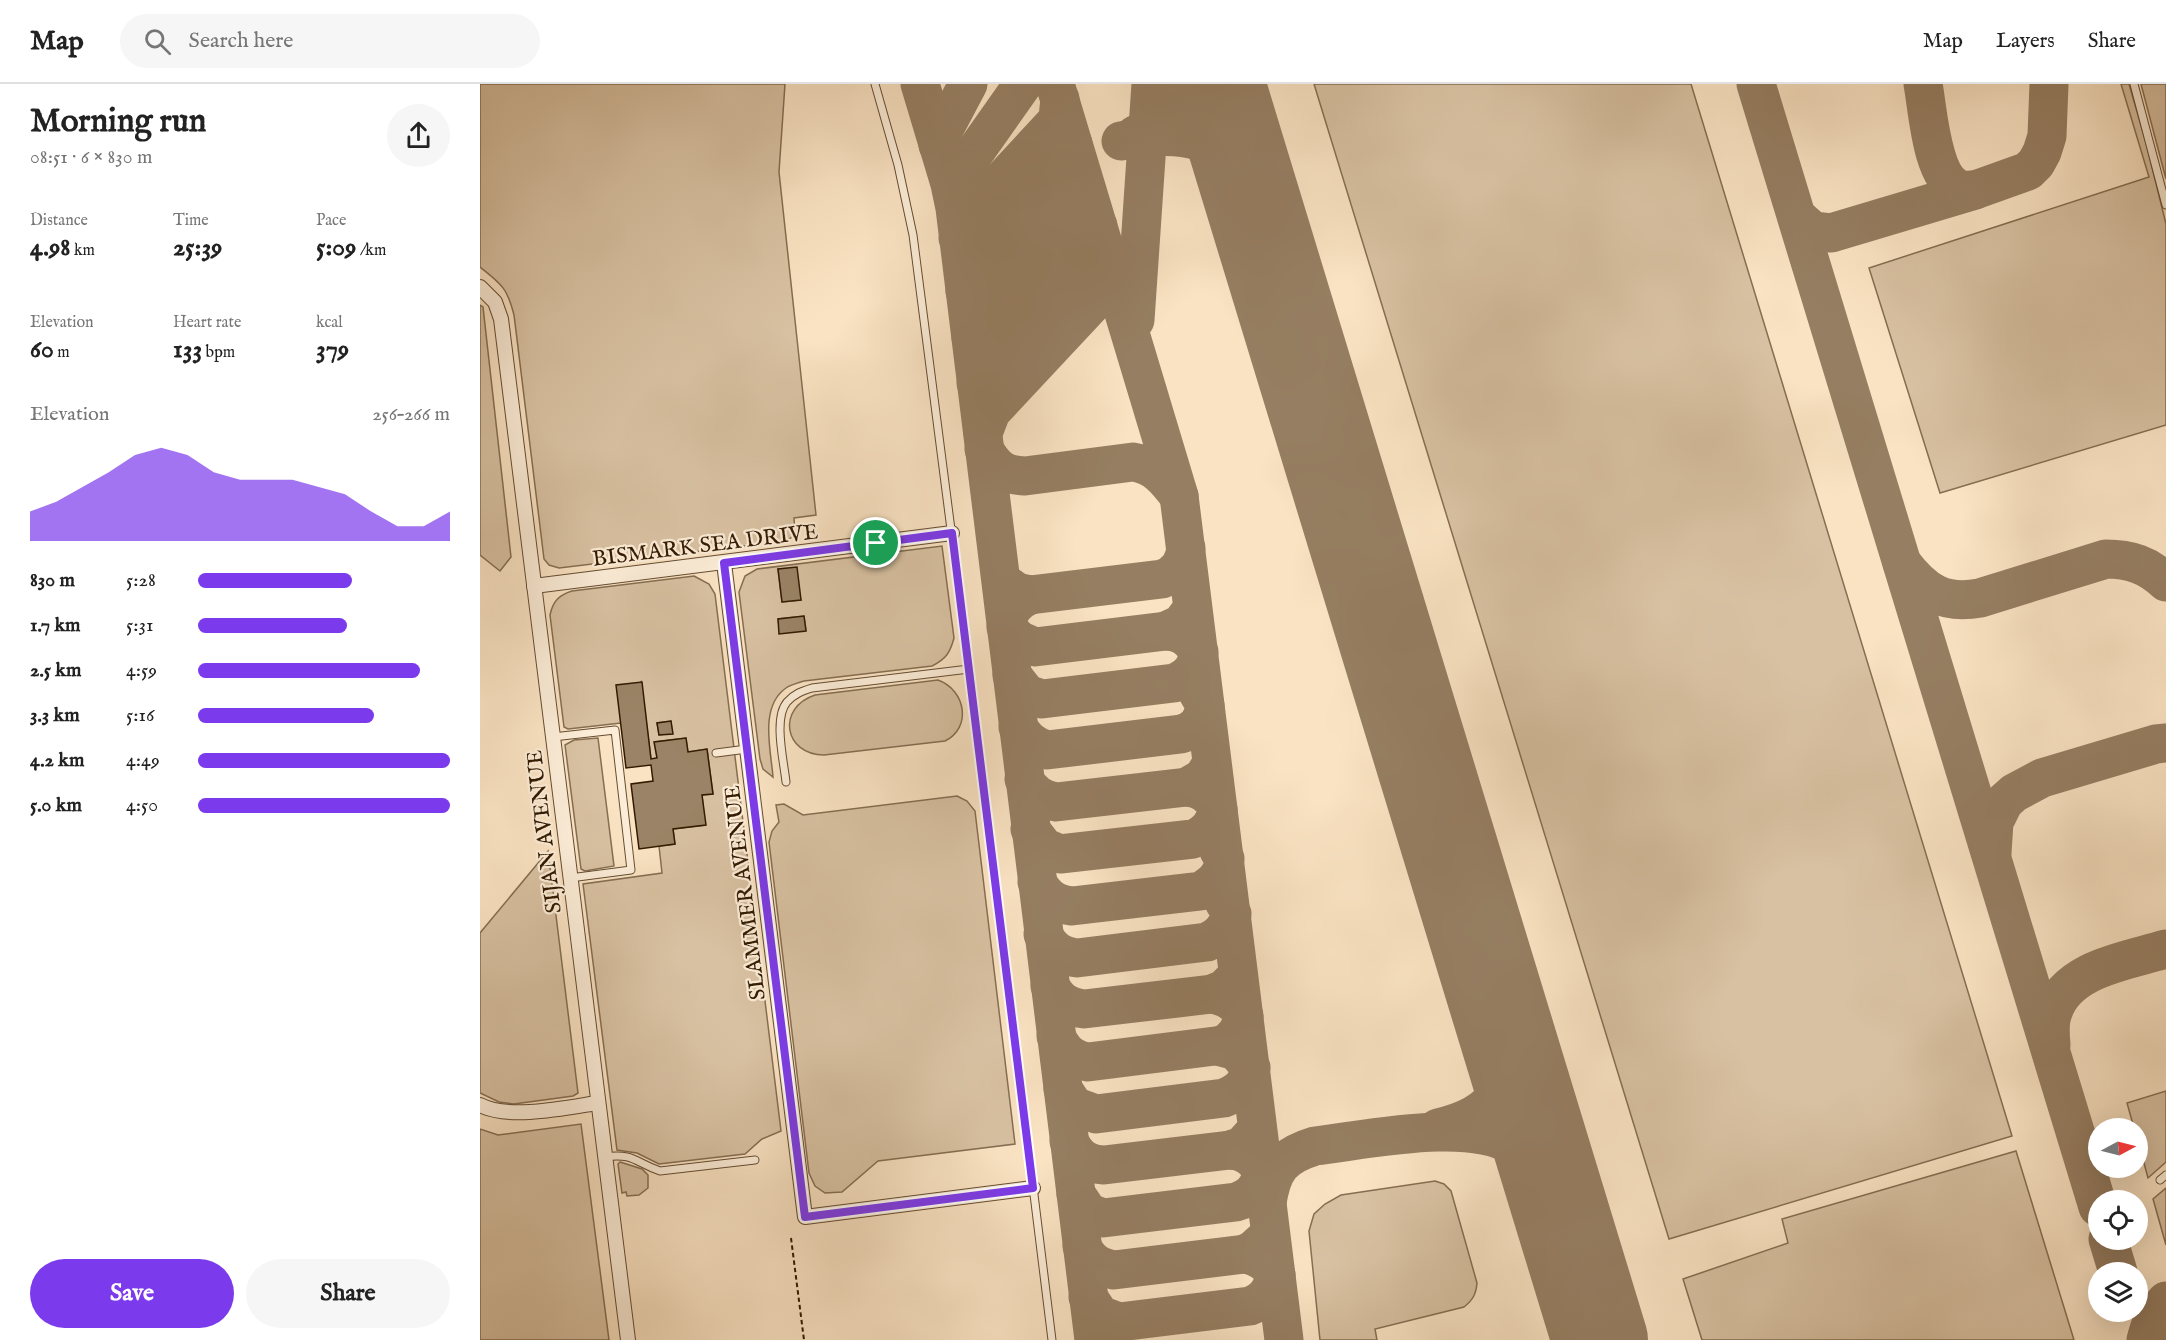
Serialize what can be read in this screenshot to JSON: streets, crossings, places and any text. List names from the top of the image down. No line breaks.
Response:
{"streets":{"street":["BISMARK SEA DRIVE","SIJAN AVENUE","SLAMMER AVENUE"]},"crossings":[["BISMARK SEA DRIVE","SIJAN AVENUE"],["BISMARK SEA DRIVE","SLAMMER AVENUE"]],"north":"right","page":{"header":"Map","search":"Search here","nav":["Map","Layers","Share"],"heading":["Morning run","08:51 · 6 × 830 m"],"stats":[["Distance","4.98 km"],["Time","25:39"],["Pace","5:09 /km"],["Elevation","60 m"],["Heart rate","133 bpm"],["kcal","379"]],"chart":["Elevation","256–266 m"],"list":[{"name":"830 m","note":"5:28"},{"name":"1.7 km","note":"5:31"},{"name":"2.5 km","note":"4:59"},{"name":"3.3 km","note":"5:16"},{"name":"4.2 km","note":"4:49"},{"name":"5.0 km","note":"4:50"}],"buttons":["Save","Share"]}}
